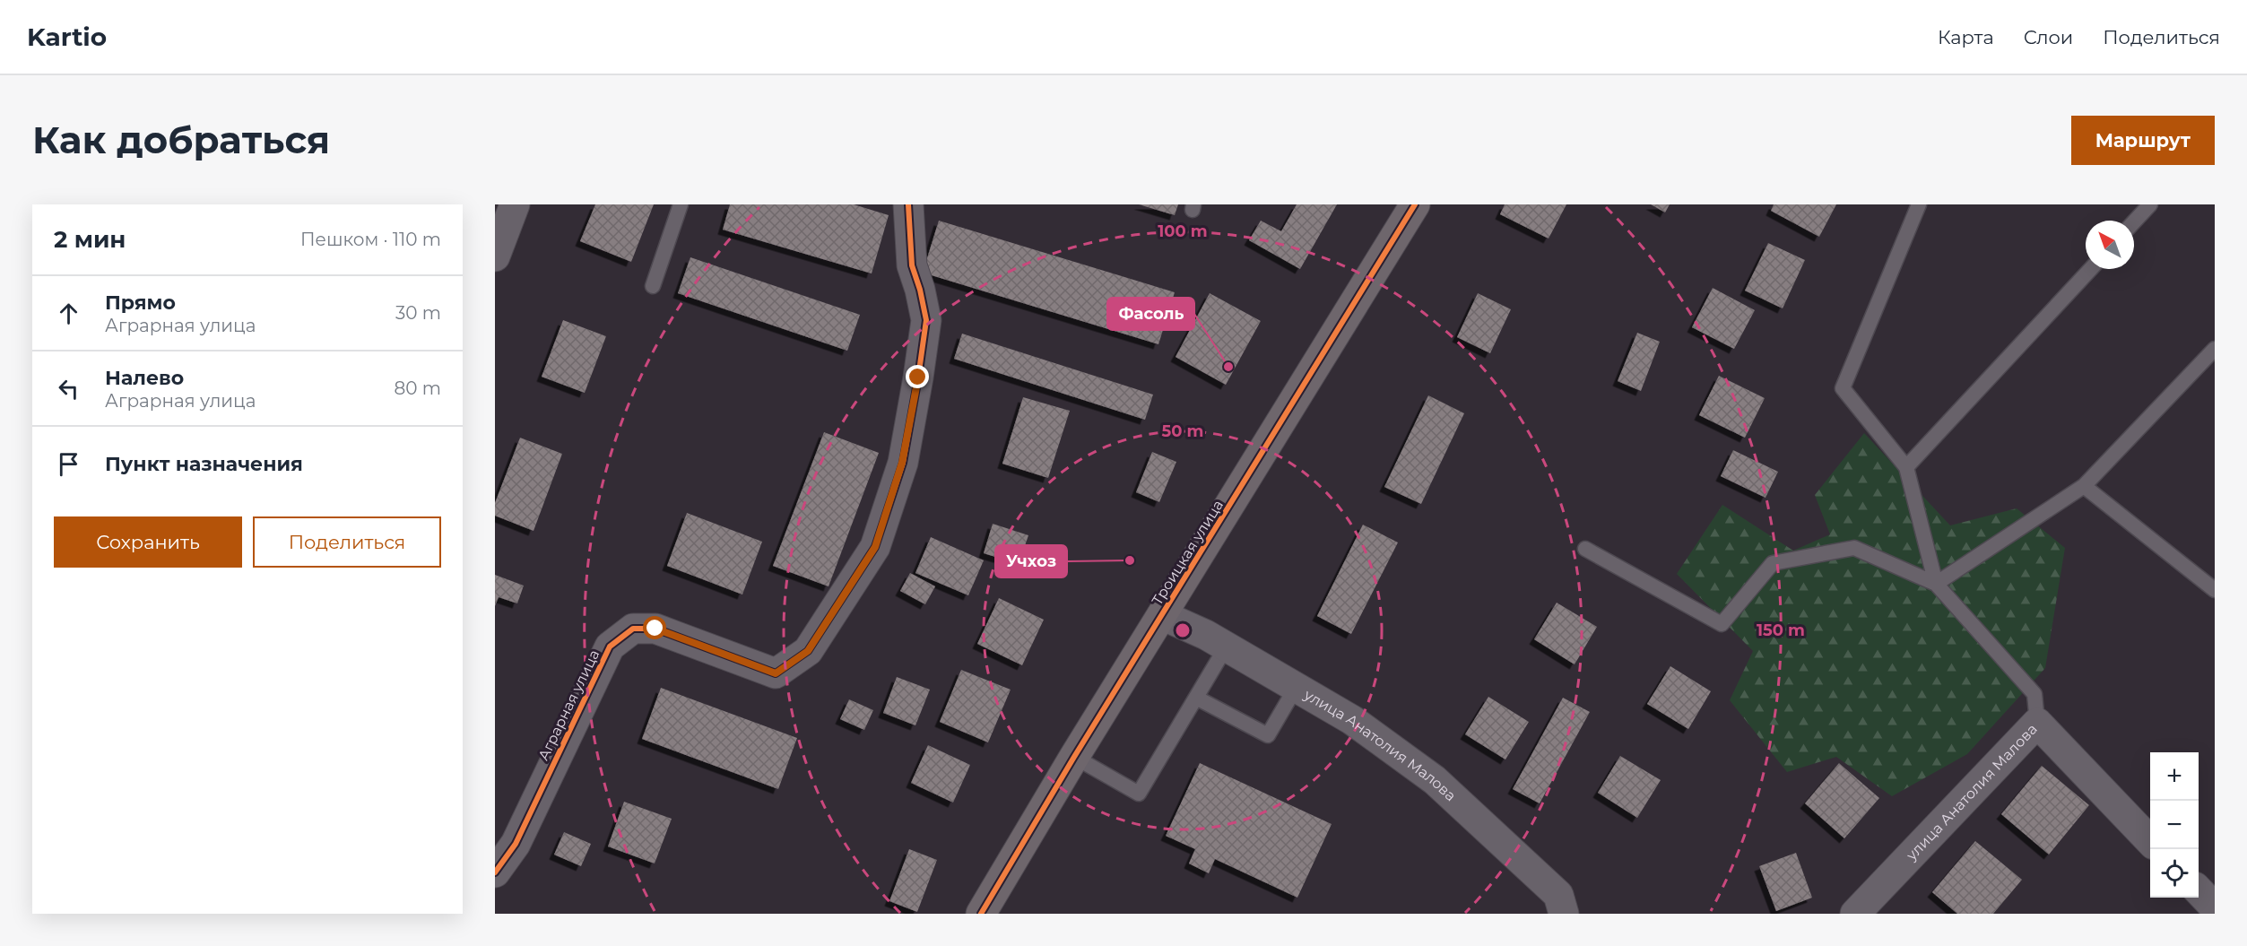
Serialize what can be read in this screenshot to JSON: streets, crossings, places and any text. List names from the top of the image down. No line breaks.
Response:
{"streets":{"street":["Троицкая улица","Аграрная улица","улица Анатолия Малова"]},"crossings":[["Троицкая улица","улица Анатолия Малова"]],"places":["Фасоль","Учхоз"],"north":"top left","page":{"header":"Kartio","nav":["Карта","Слои","Поделиться"],"buttons":["Маршрут",["Сохранить","Поделиться"]],"title":"Как добраться","heading":["2 мин","Пешком · 110 m"],"list":[["Прямо","Аграрная улица","30 m"],["Налево","Аграрная улица","80 m"],"Пункт назначения"],"map_buttons":["+","−"]},"rings":["100 m","50 m","150 m"]}
